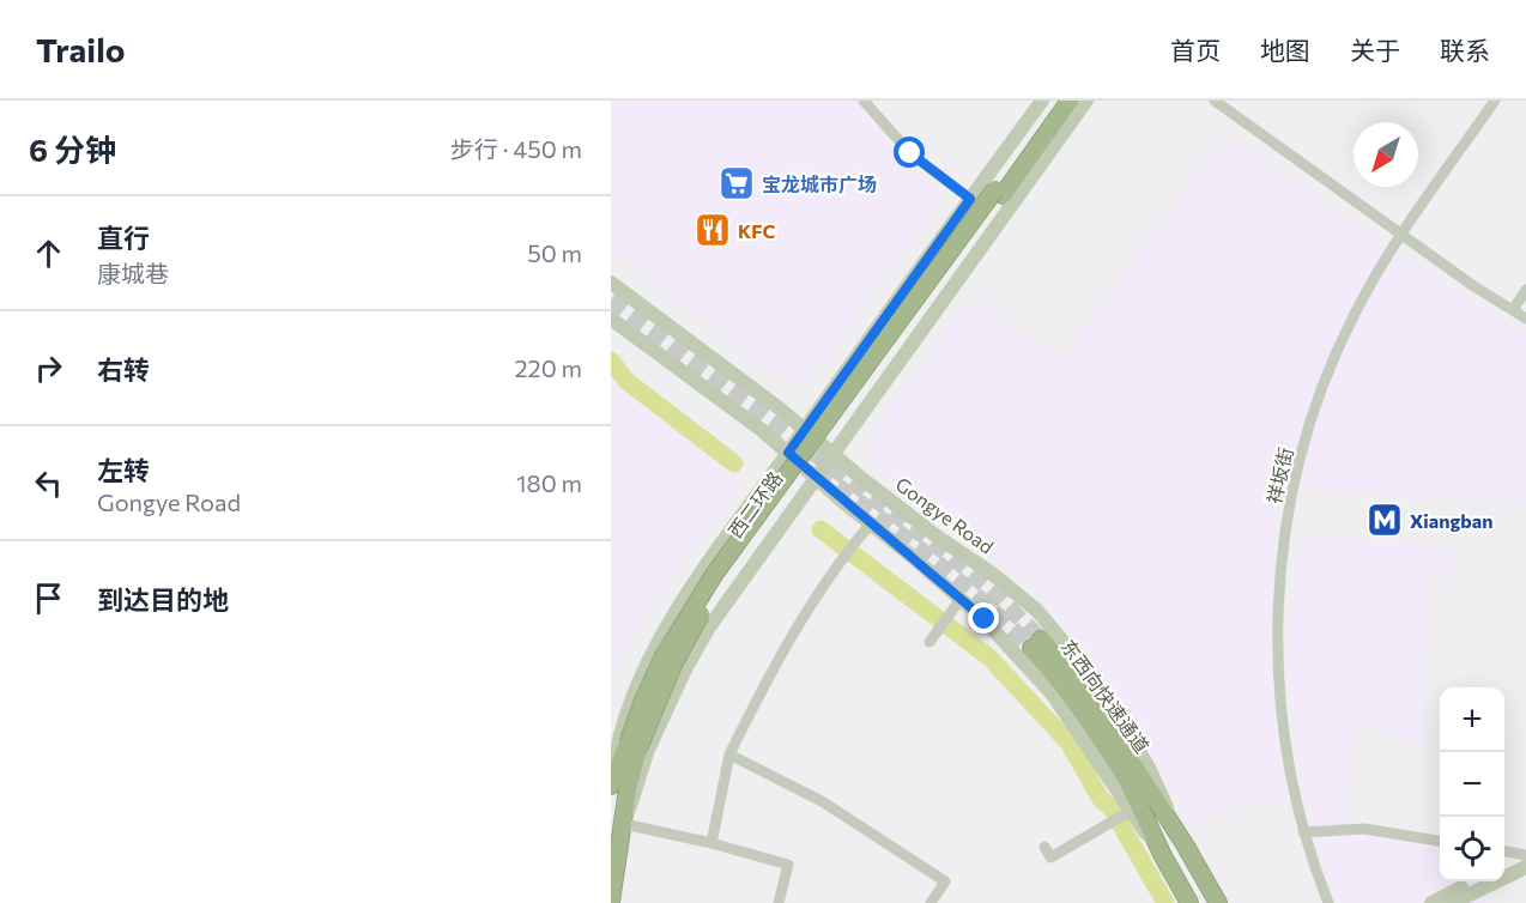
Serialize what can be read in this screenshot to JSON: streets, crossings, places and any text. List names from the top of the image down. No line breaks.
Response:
{"streets":{"highway":["西二环路","Gongye Road","东西向快速通道"],"street":["祥坂街"]},"crossings":[["Gongye Road","东西向快速通道"]],"places":{"supermarket":["宝龙城市广场"],"restaurant":["KFC"],"metro station":["Xiangban"]},"north":"bottom left","page":{"header":"Trailo","nav":["首页","地图","关于","联系"],"heading":["6 分钟","步行 · 450 m"],"list":[["直行","康城巷","50 m"],["右转","220 m"],["左转","Gongye Road","180 m"],"到达目的地"],"map_buttons":["+","−"]}}
